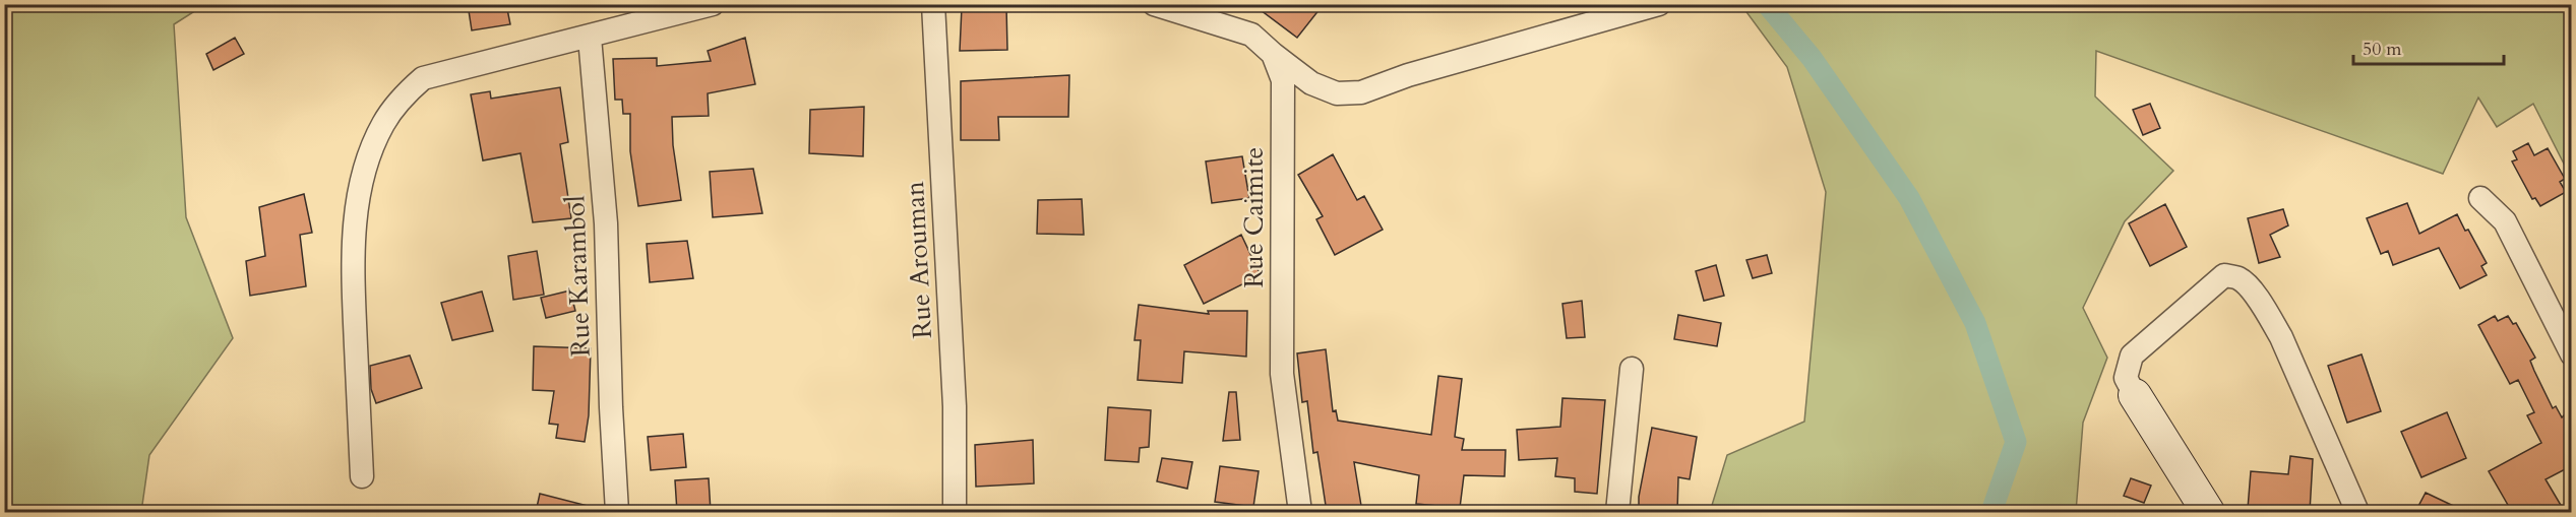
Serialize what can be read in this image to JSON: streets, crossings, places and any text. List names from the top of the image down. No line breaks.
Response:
{"streets":{"street":["Rue Caimite","Rue Arouman","Rue Karambol"]},"scale_bar":"50 m"}
